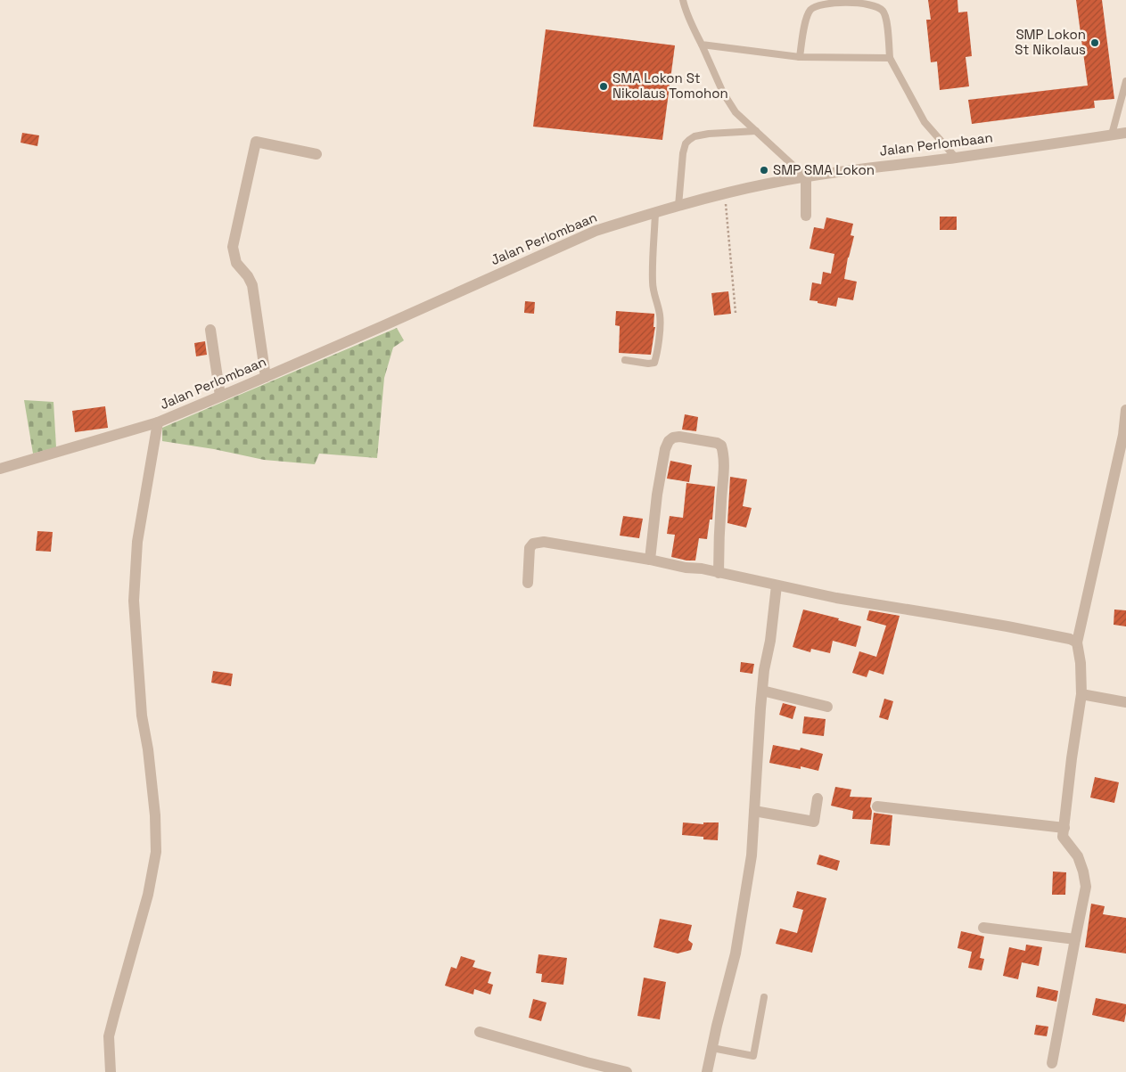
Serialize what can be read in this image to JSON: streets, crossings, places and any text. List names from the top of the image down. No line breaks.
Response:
{"streets":{"street":["Jalan Perlombaan"]},"places":["SMP Lokon St Nikolaus","SMA Lokon St Nikolaus Tomohon","SMP SMA Lokon"]}
